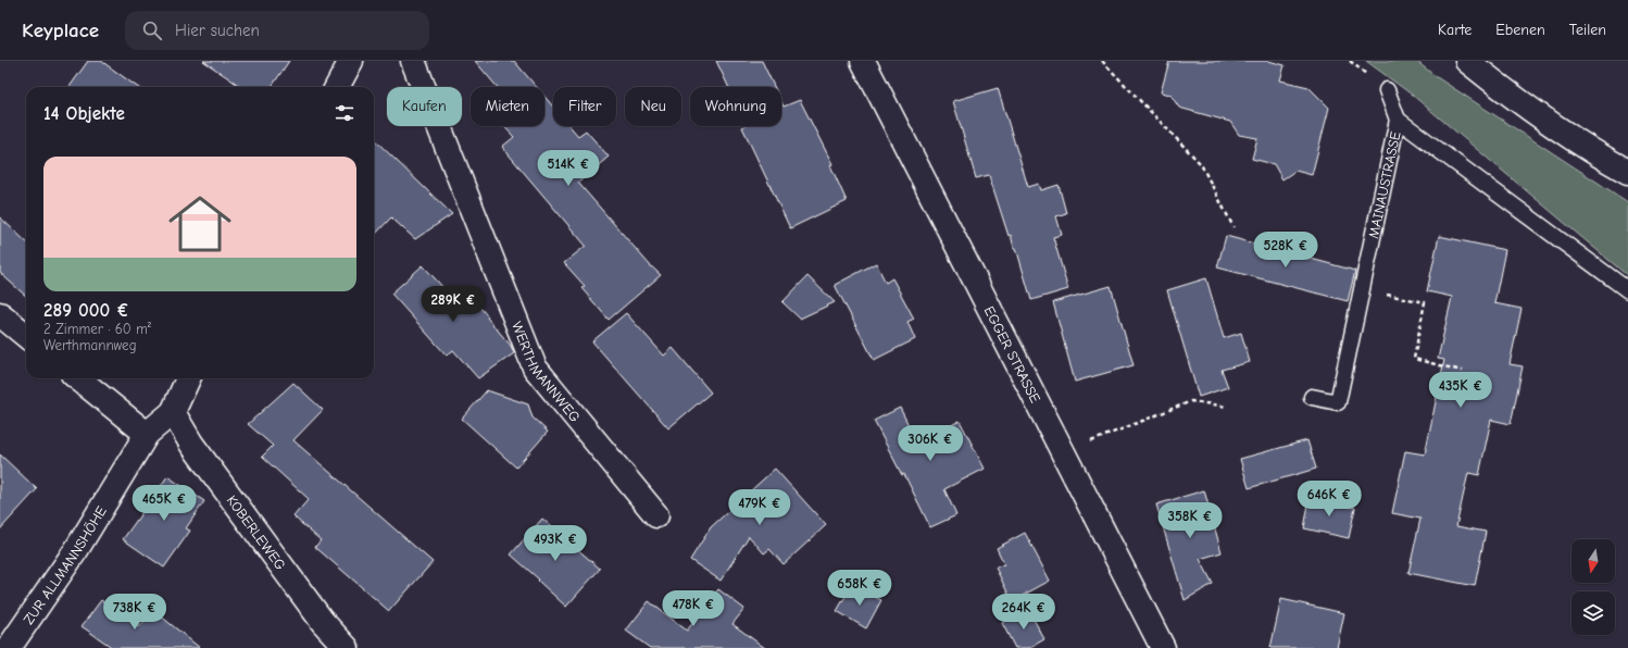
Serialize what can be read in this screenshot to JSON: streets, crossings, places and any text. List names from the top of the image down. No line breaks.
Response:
{"streets":{"street":["EGGER STRASSE","WERTHMANNWEG","KOBERLEWEG","ZUR ALLMANNSHÖHE"],"lane":["MAINAUSTRASSE"]},"crossings":[["KOBERLEWEG","ZUR ALLMANNSHÖHE"]],"north":"bottom","page":{"header":"Keyplace","search":"Hier suchen","nav":["Karte","Ebenen","Teilen"],"chip":["Kaufen","Mieten","Filter","Neu","Wohnung"],"heading":"14 Objekte","list":[{"name":"289 000 €","note":"2 Zimmer · 60 m² · Werthmannweg"}],"price":["514K €","528K €","289K €","435K €","306K €","646K €","465K €","479K €","358K €","493K €","658K €","478K €","738K €","264K €"]}}
